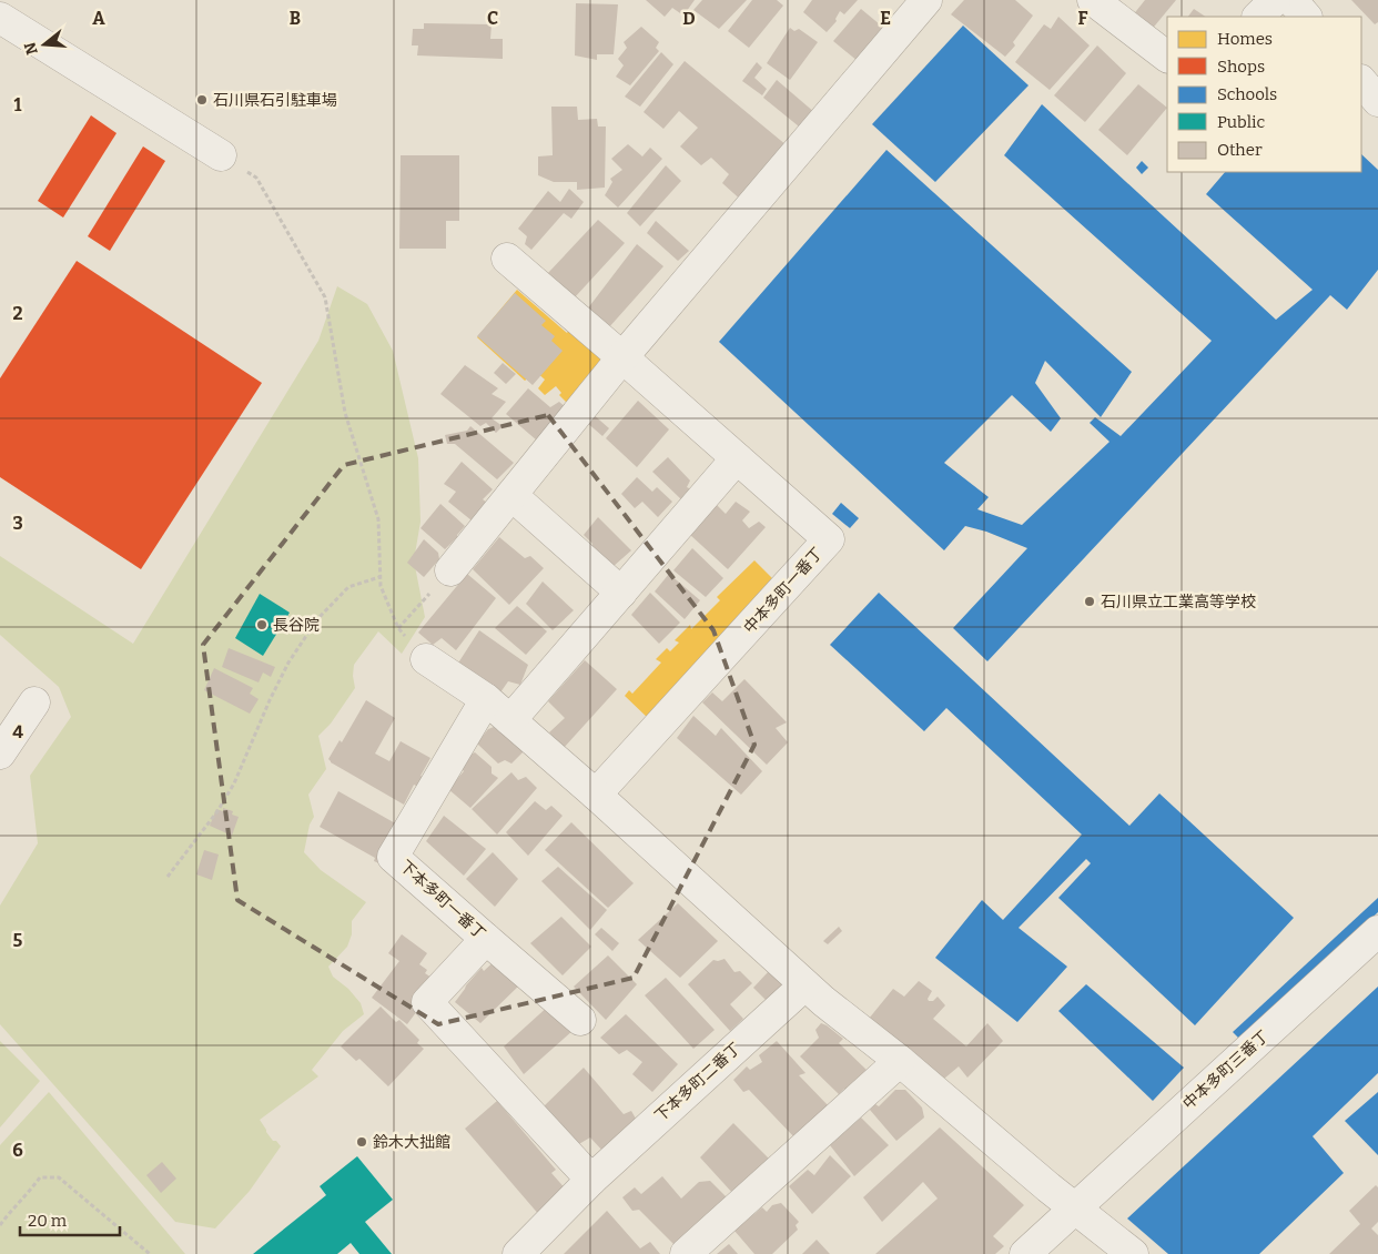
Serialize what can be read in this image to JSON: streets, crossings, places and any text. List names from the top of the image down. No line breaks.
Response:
{"streets":{"street":["中本多町一番丁","下本多町一番丁","中本多町三番丁","下本多町二番丁"]},"places":["石川県石引駐車場","石川県立工業高等学校","長谷院","鈴木大拙館"],"legend":["Homes","Shops","Schools","Public","Other"],"scale_bar":"20 m","north":"left","grid":{"columns":["A","B","C","D","E","F"],"rows":["1","2","3","4","5","6"]}}
